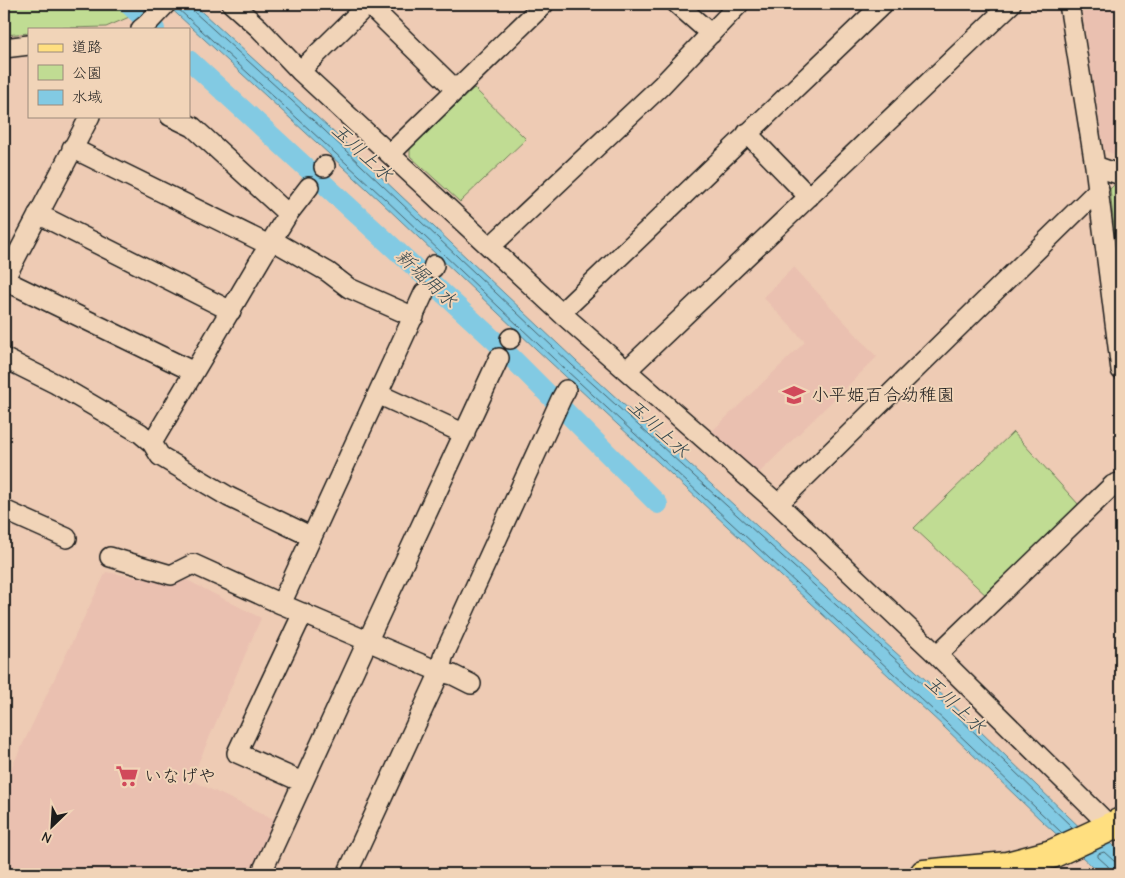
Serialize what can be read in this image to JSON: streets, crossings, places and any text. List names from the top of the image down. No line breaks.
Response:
{"water":["玉川上水","新堀用水"],"places":{"school or university":["小平姫百合幼稚園"],"supermarket":["いなげや"]},"legend":["道路","公園","水域"],"north":"bottom left"}
